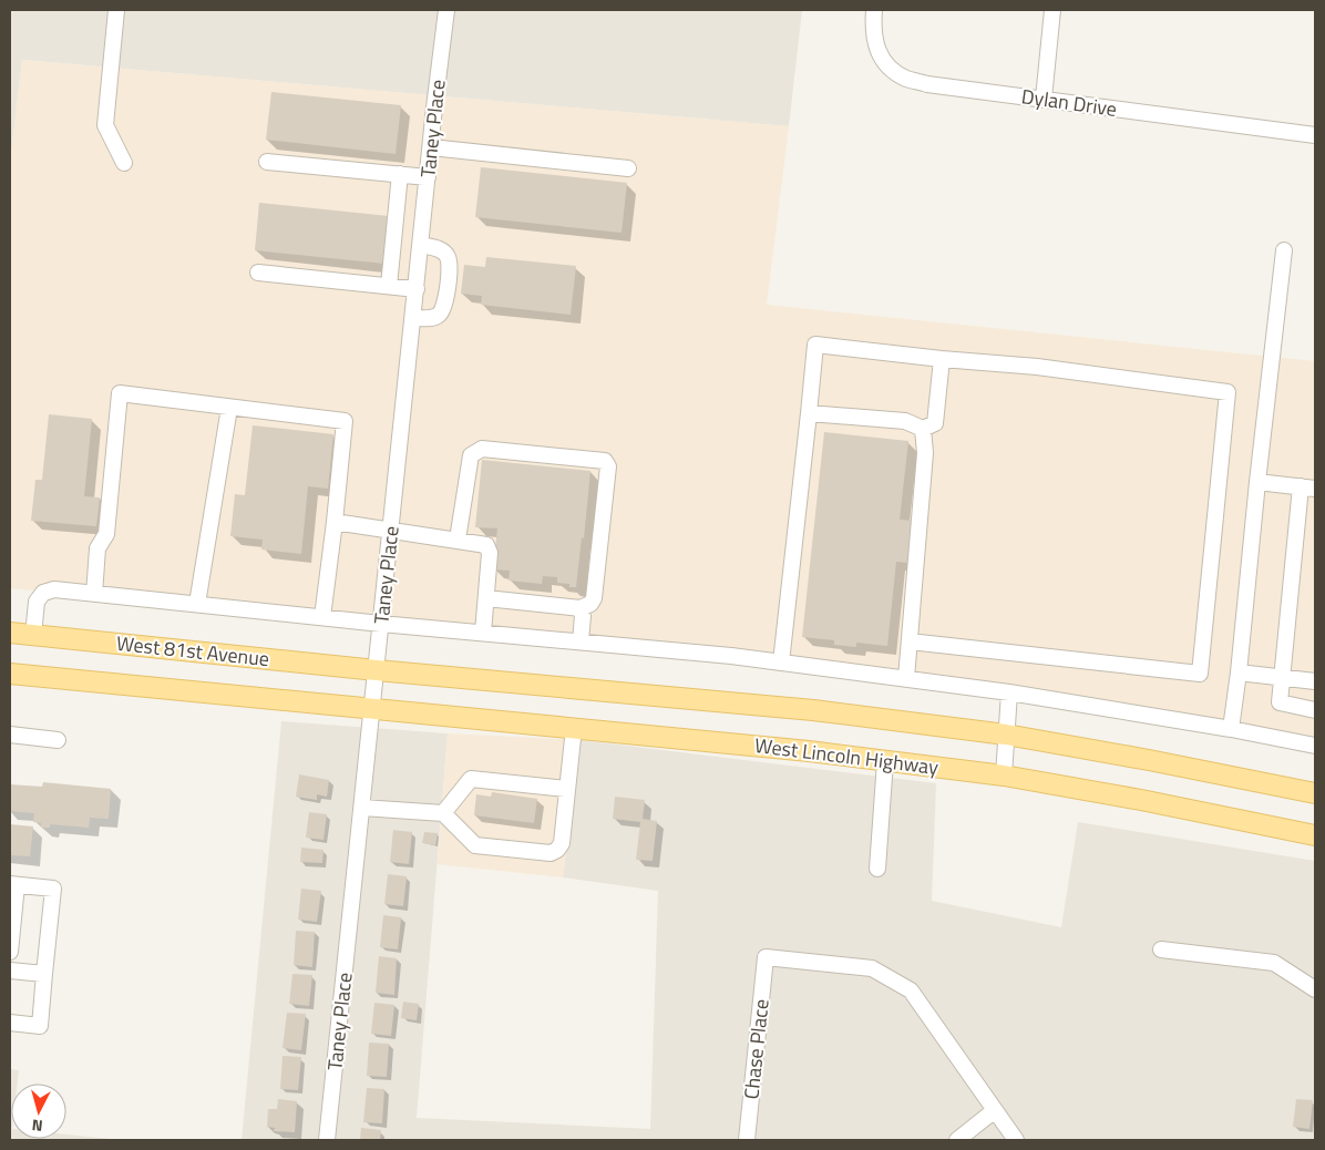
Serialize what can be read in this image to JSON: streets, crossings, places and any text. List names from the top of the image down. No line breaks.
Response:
{"streets":{"main road":["West 81st Avenue","West Lincoln Highway"],"street":["Dylan Drive","Taney Place","Chase Place"]},"crossings":[["Taney Place","West 81st Avenue"],["Taney Place","West Lincoln Highway"],["West 81st Avenue","West Lincoln Highway"]],"north":"bottom"}
